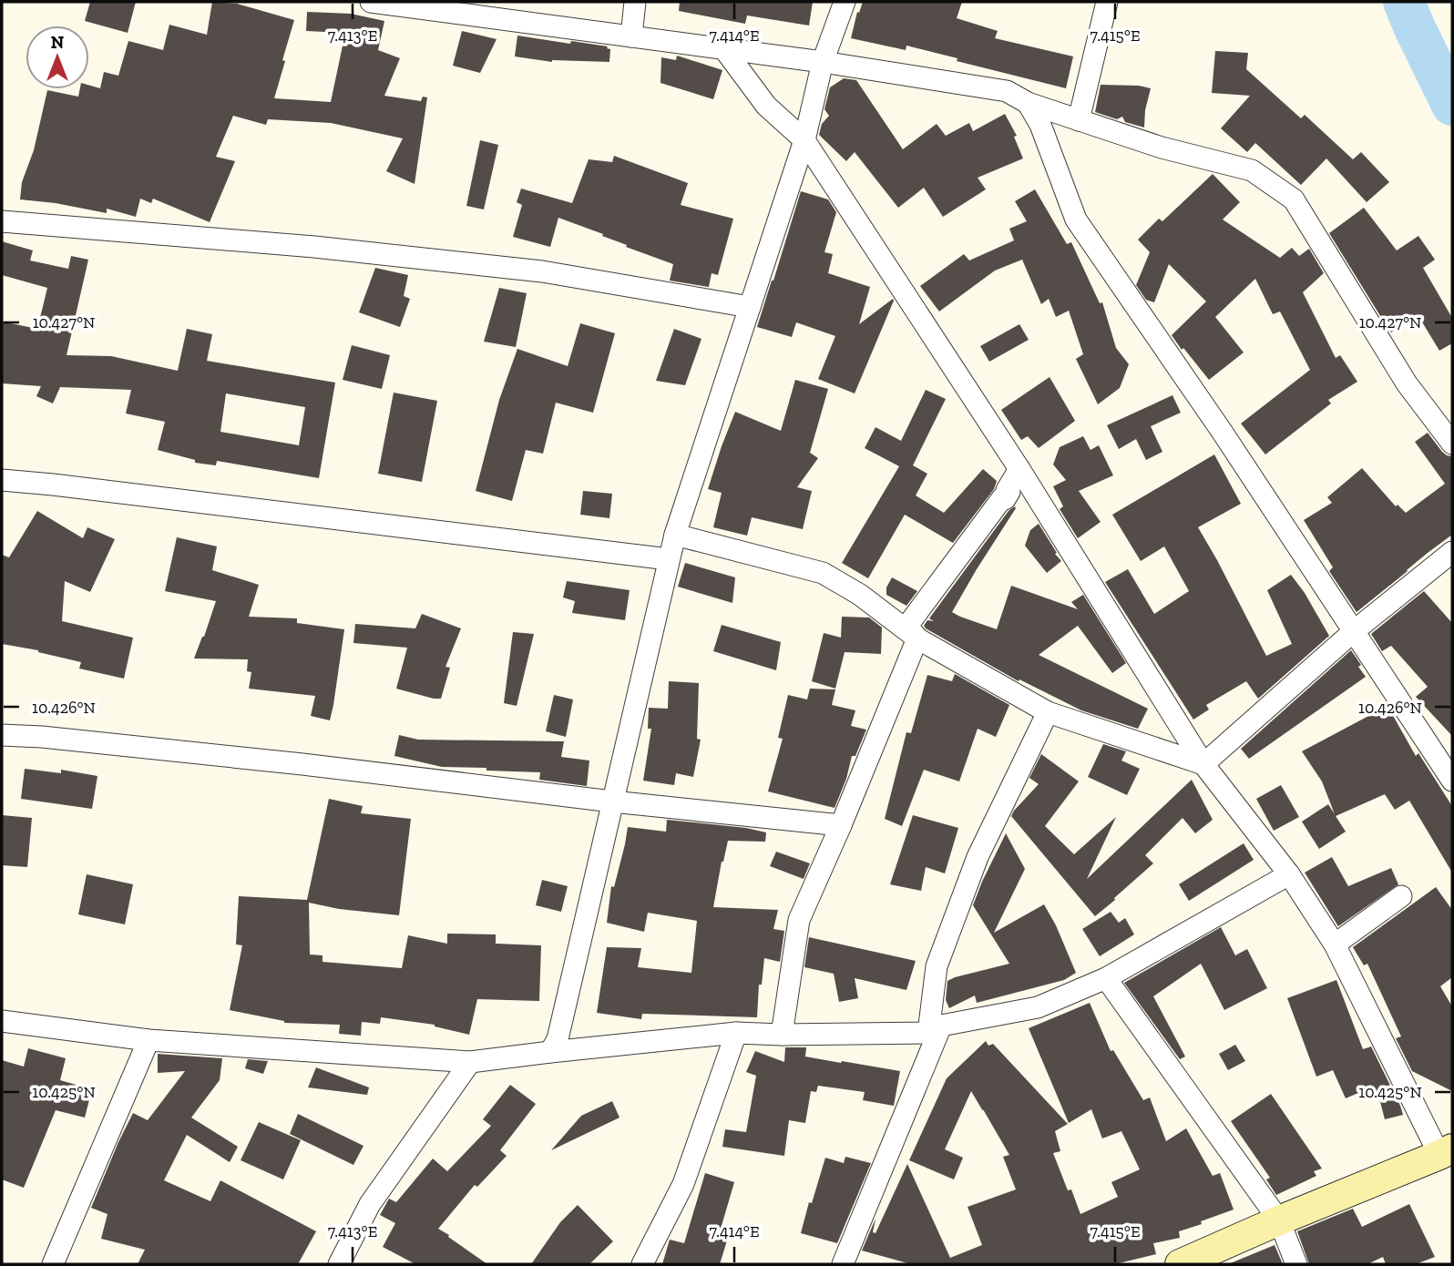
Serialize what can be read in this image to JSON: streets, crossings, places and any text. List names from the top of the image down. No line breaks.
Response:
{"north":"top","coordinates":["7.413°E","7.414°E","7.415°E","10.427°N","10.426°N","10.425°N"]}
